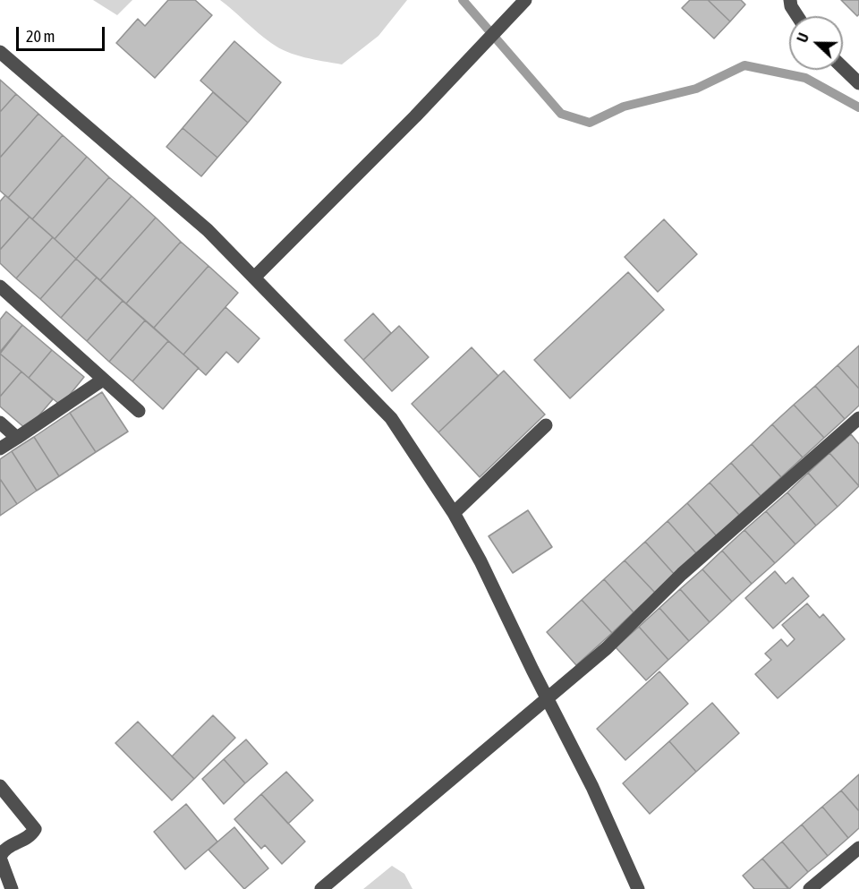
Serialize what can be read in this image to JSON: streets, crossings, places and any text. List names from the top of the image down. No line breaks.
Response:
{"scale_bar":"20 m","north":"left"}
